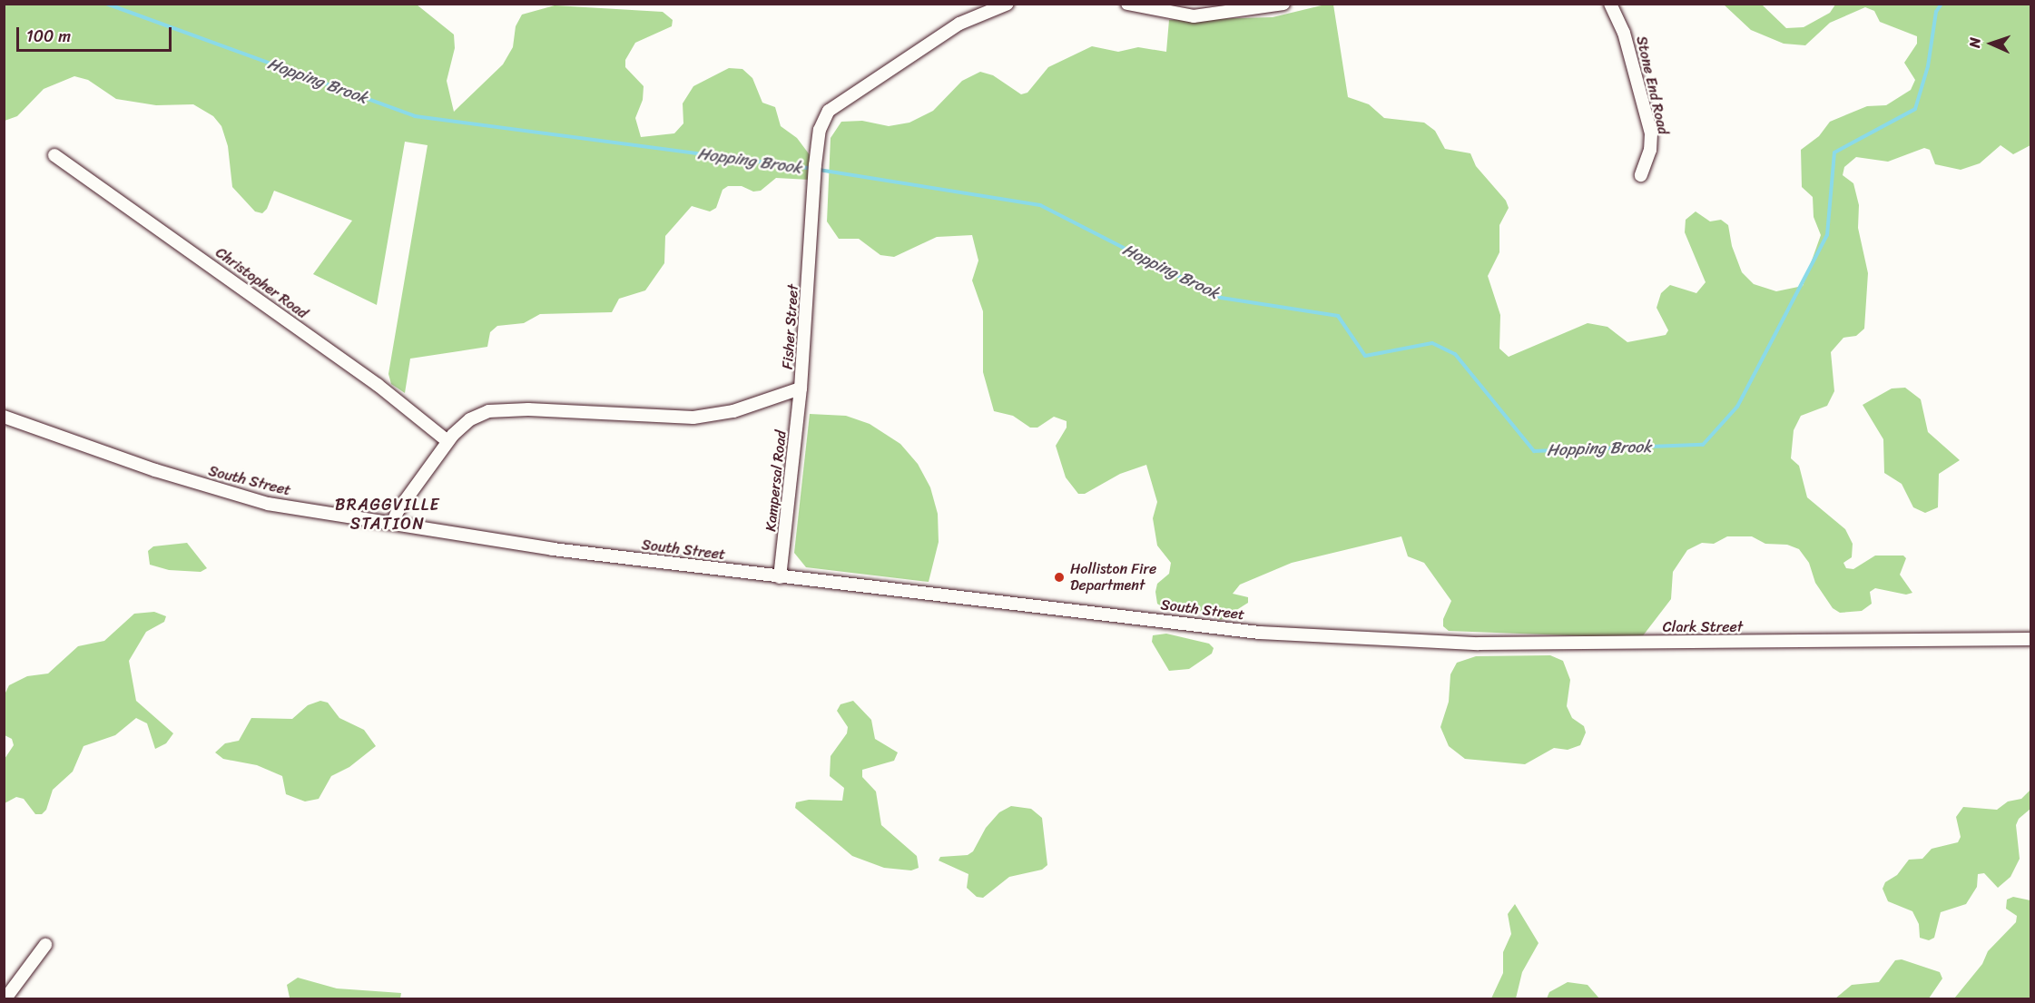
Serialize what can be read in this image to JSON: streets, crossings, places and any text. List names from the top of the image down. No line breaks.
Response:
{"streets":{"street":["Stone End Road","Christopher Road","Fisher Street","South Street","Kampersal Road","Clark Street"]},"crossings":[["Christopher Road","Fisher Street"],["Fisher Street","South Street"],["Fisher Street","Kampersal Road"],["South Street","Kampersal Road"],["South Street","Clark Street"]],"districts":["BRAGGVILLE STATION"],"water":["Hopping Brook"],"places":["Holliston Fire Department"],"scale_bar":"100 m","north":"left"}
